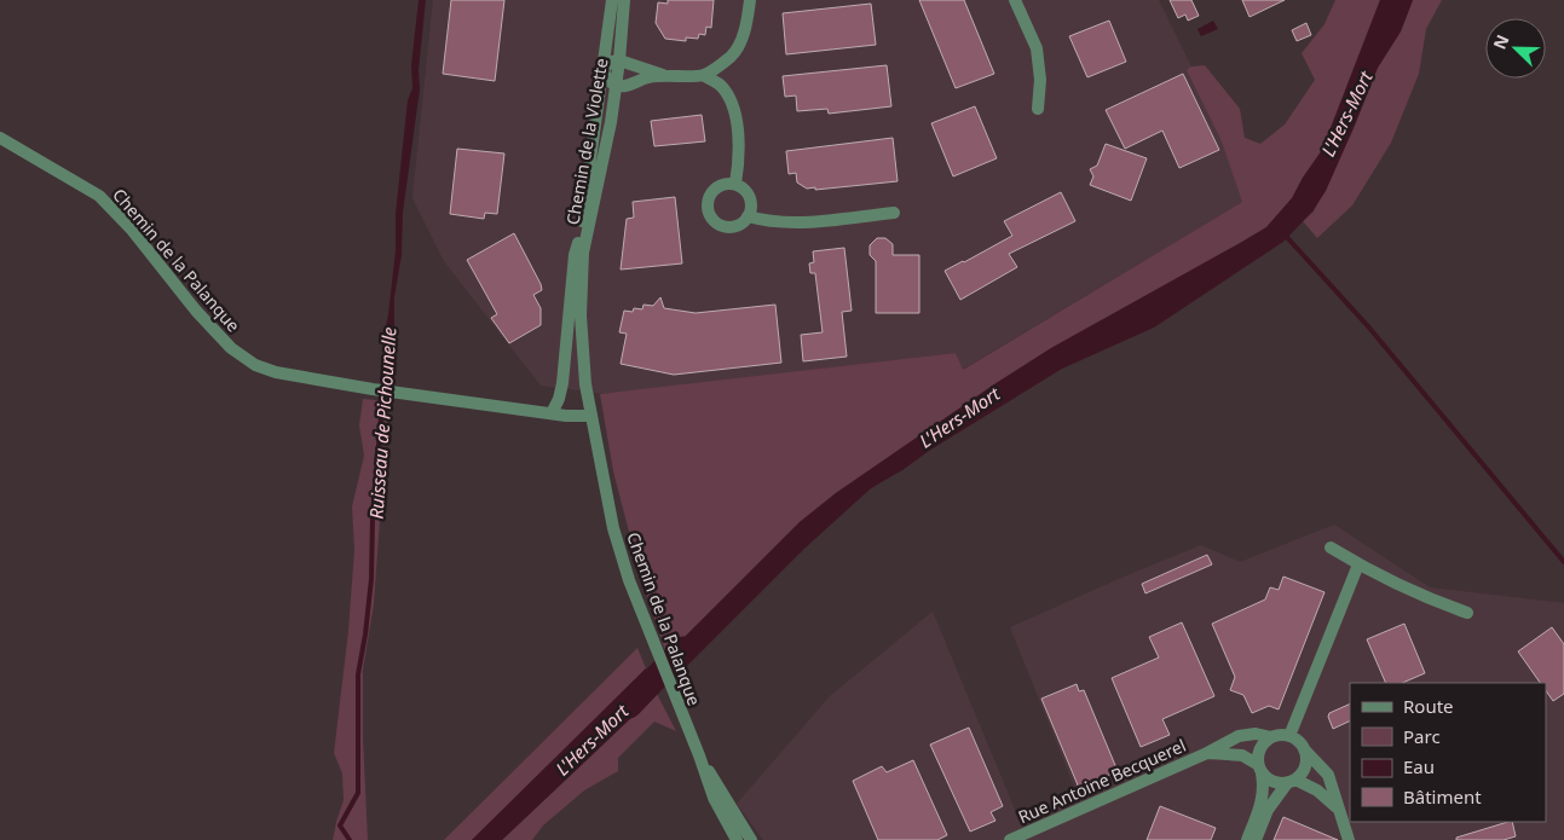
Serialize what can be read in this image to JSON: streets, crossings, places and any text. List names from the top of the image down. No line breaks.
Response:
{"streets":{"street":["Chemin de la Violette","Chemin de la Palanque","Rue Antoine Becquerel"]},"crossings":[["Chemin de la Violette","Chemin de la Palanque"]],"water":["L'Hers-Mort","Ruisseau de Pichounelle"],"legend":["Route","Parc","Eau","Bâtiment"],"north":"top left"}
